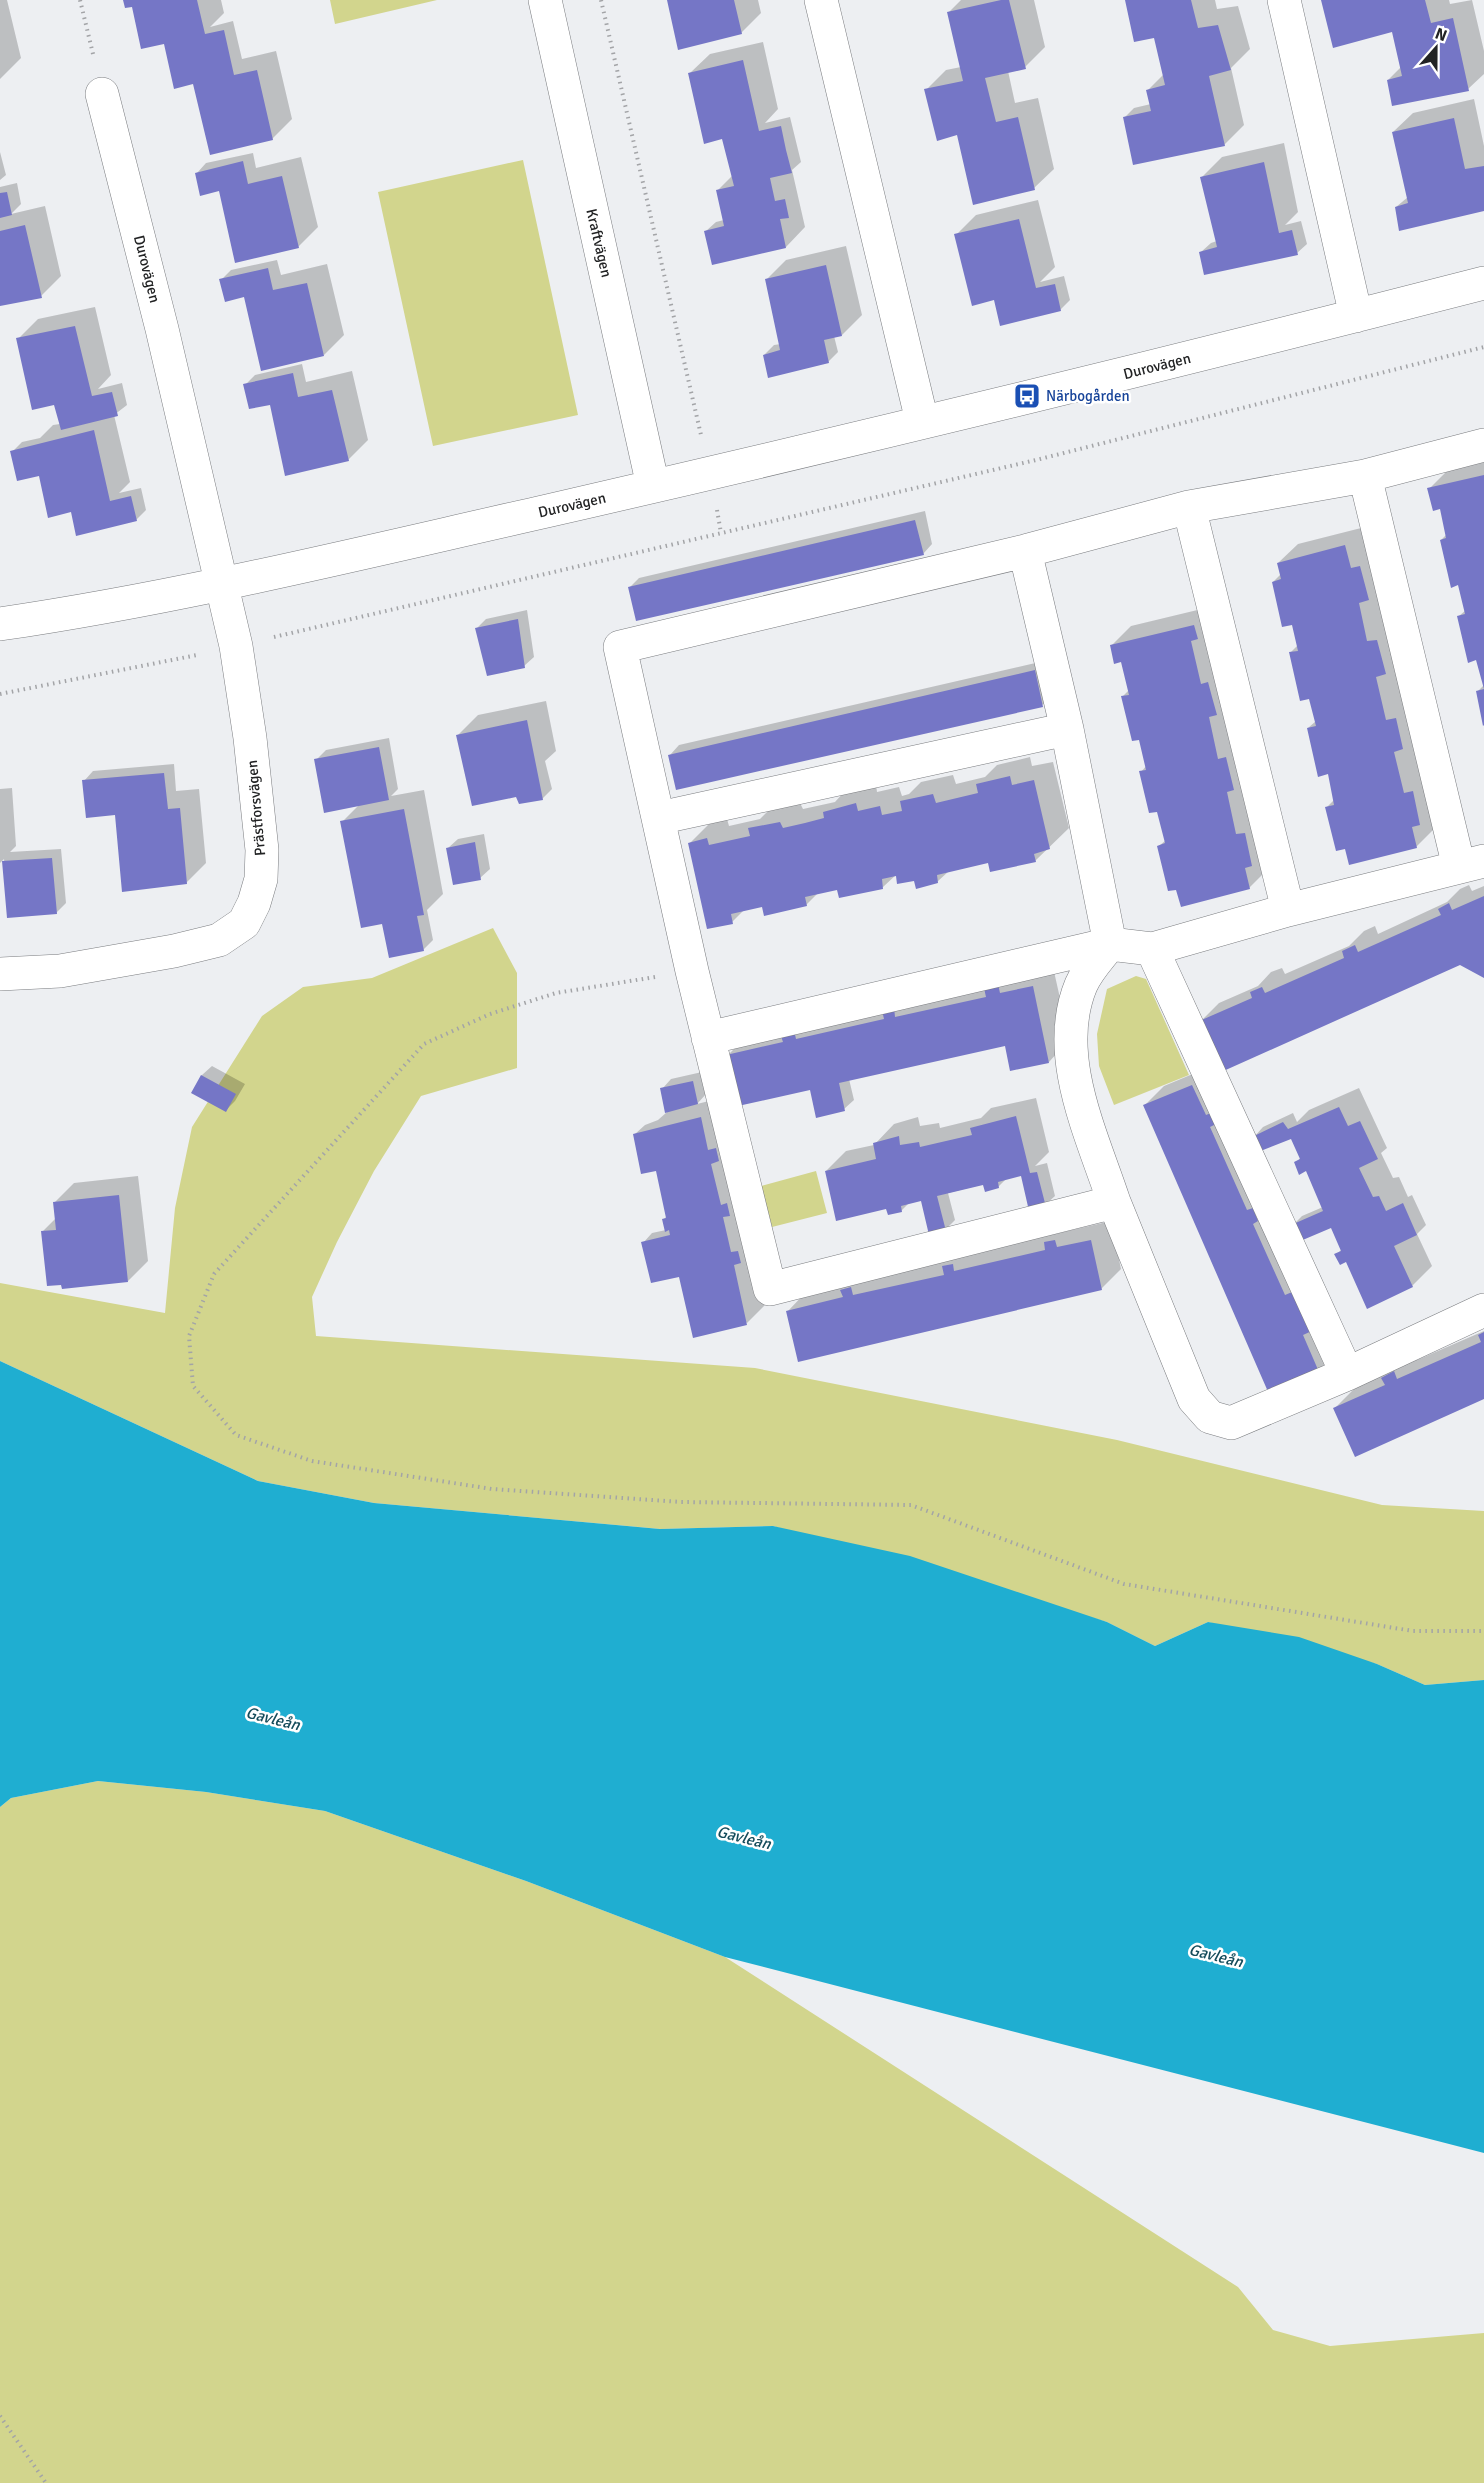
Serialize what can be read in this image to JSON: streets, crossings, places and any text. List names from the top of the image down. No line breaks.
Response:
{"streets":{"street":["Kraftvägen","Durovägen","Prästforsvägen"]},"crossings":[["Kraftvägen","Durovägen"],["Durovägen","Prästforsvägen"]],"water":["Gavleån"],"places":{"bus stop":["Närbogården"]},"north":"top"}
